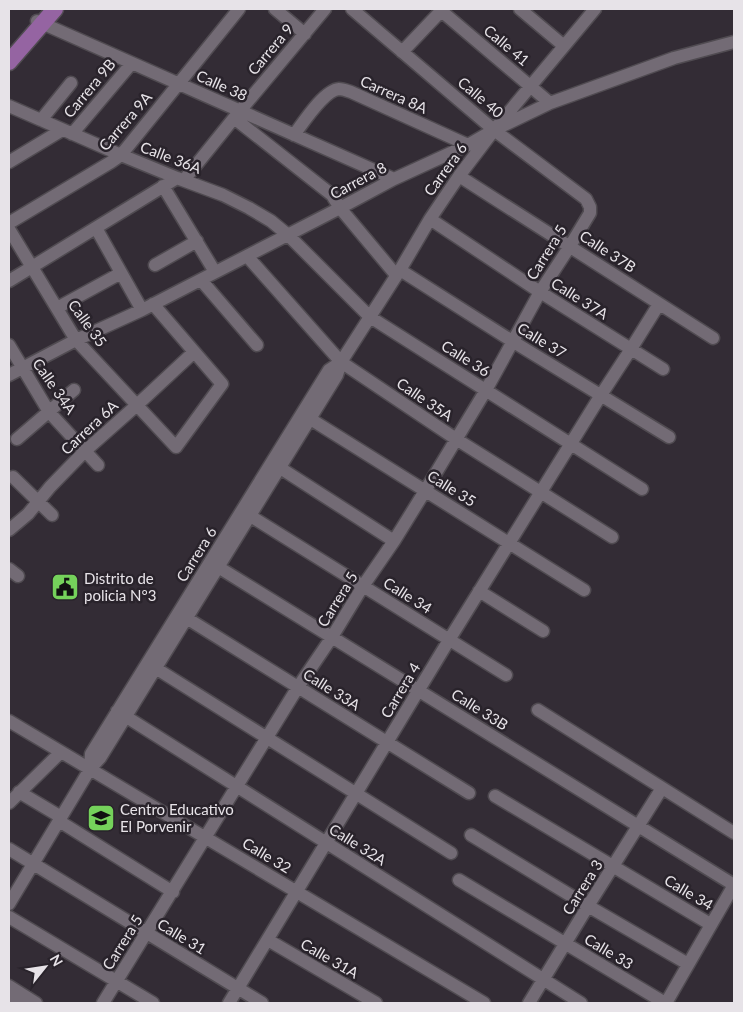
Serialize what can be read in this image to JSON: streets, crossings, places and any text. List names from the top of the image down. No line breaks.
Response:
{"streets":{"street":["Calle 41","Carrera 9","Calle 38","Carrera 9B","Carrera 8A","Calle 40","Carrera 9A","Calle 36A","Carrera 6","Carrera 8","Calle 37B","Carrera 5","Calle 37A","Calle 35","Calle 37","Calle 36","Calle 34A","Calle 35A","Carrera 6A","Calle 34","Calle 33A","Carrera 4","Calle 33B","Calle 32A","Calle 32","Carrera 3","Calle 31","Calle 33","Calle 31A"]},"crossings":[["Calle 41","Carrera 6"],["Calle 41","Carrera 8"],["Carrera 9","Calle 38"],["Carrera 9","Calle 36A"],["Carrera 9","Calle 35"],["Carrera 9","Calle 37"],["Calle 38","Carrera 9B"],["Calle 38","Carrera 8A"],["Calle 38","Carrera 9A"],["Calle 38","Carrera 8"],["Calle 38","Calle 37"],["Carrera 9B","Calle 36A"],["Carrera 8A","Carrera 8"],["Calle 40","Carrera 6"],["Calle 40","Carrera 8"],["Calle 40","Carrera 5"],["Carrera 9A","Calle 36A"],["Calle 36A","Carrera 8"],["Calle 36A","Calle 36"],["Carrera 6","Carrera 8"],["Carrera 6","Calle 37B"],["Carrera 6","Calle 37A"],["Carrera 6","Calle 35"],["Carrera 6","Calle 37"],["Carrera 6","Calle 36"],["Carrera 6","Calle 35A"],["Carrera 6","Calle 34"],["Carrera 6","Calle 33A"],["Carrera 6","Calle 33B"],["Carrera 6","Calle 32A"],["Carrera 6","Calle 32"],["Carrera 6","Calle 31"],["Carrera 8","Calle 35"],["Carrera 8","Calle 37"],["Carrera 8","Calle 36"],["Carrera 8","Calle 34A"],["Carrera 8","Calle 35A"],["Calle 37B","Carrera 5"],["Calle 37B","Carrera 4"],["Carrera 5","Calle 37A"],["Carrera 5","Calle 35"],["Carrera 5","Calle 37"],["Carrera 5","Calle 36"],["Carrera 5","Calle 35A"],["Carrera 5","Calle 34"],["Carrera 5","Calle 33A"],["Carrera 5","Calle 33B"],["Carrera 5","Calle 32A"],["Carrera 5","Calle 32"],["Carrera 5","Calle 31"],["Calle 37A","Carrera 4"],["Calle 35","Carrera 6A"],["Calle 35","Carrera 4"],["Calle 37","Carrera 4"],["Calle 36","Carrera 4"],["Calle 34A","Carrera 6A"],["Calle 35A","Carrera 4"],["Calle 34","Carrera 4"],["Calle 34","Carrera 3"],["Calle 33A","Carrera 4"],["Carrera 4","Calle 33B"],["Carrera 4","Calle 32A"],["Carrera 4","Calle 32"],["Carrera 4","Calle 31"],["Carrera 4","Calle 31A"],["Calle 33B","Carrera 3"],["Calle 32A","Carrera 3"],["Carrera 3","Calle 33"]],"places":{"public building":["Distrito de policia N°3"],"school or university":["Centro Educativo El Porvenir"]},"north":"top right"}
